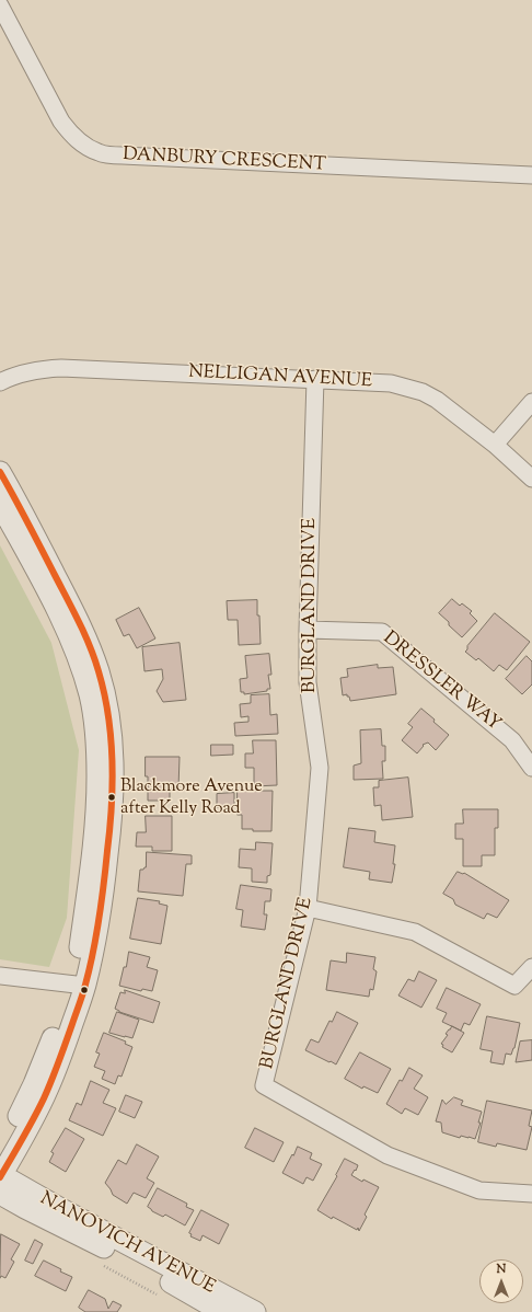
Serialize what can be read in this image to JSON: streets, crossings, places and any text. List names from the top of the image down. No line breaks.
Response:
{"streets":{"street":["DANBURY CRESCENT","NELLIGAN AVENUE","BURGLAND DRIVE","DRESSLER WAY","NANOVICH AVENUE"]},"crossings":[["NELLIGAN AVENUE","BURGLAND DRIVE"],["BURGLAND DRIVE","DRESSLER WAY"]],"places":["Blackmore Avenue after Kelly Road"],"north":"top"}
